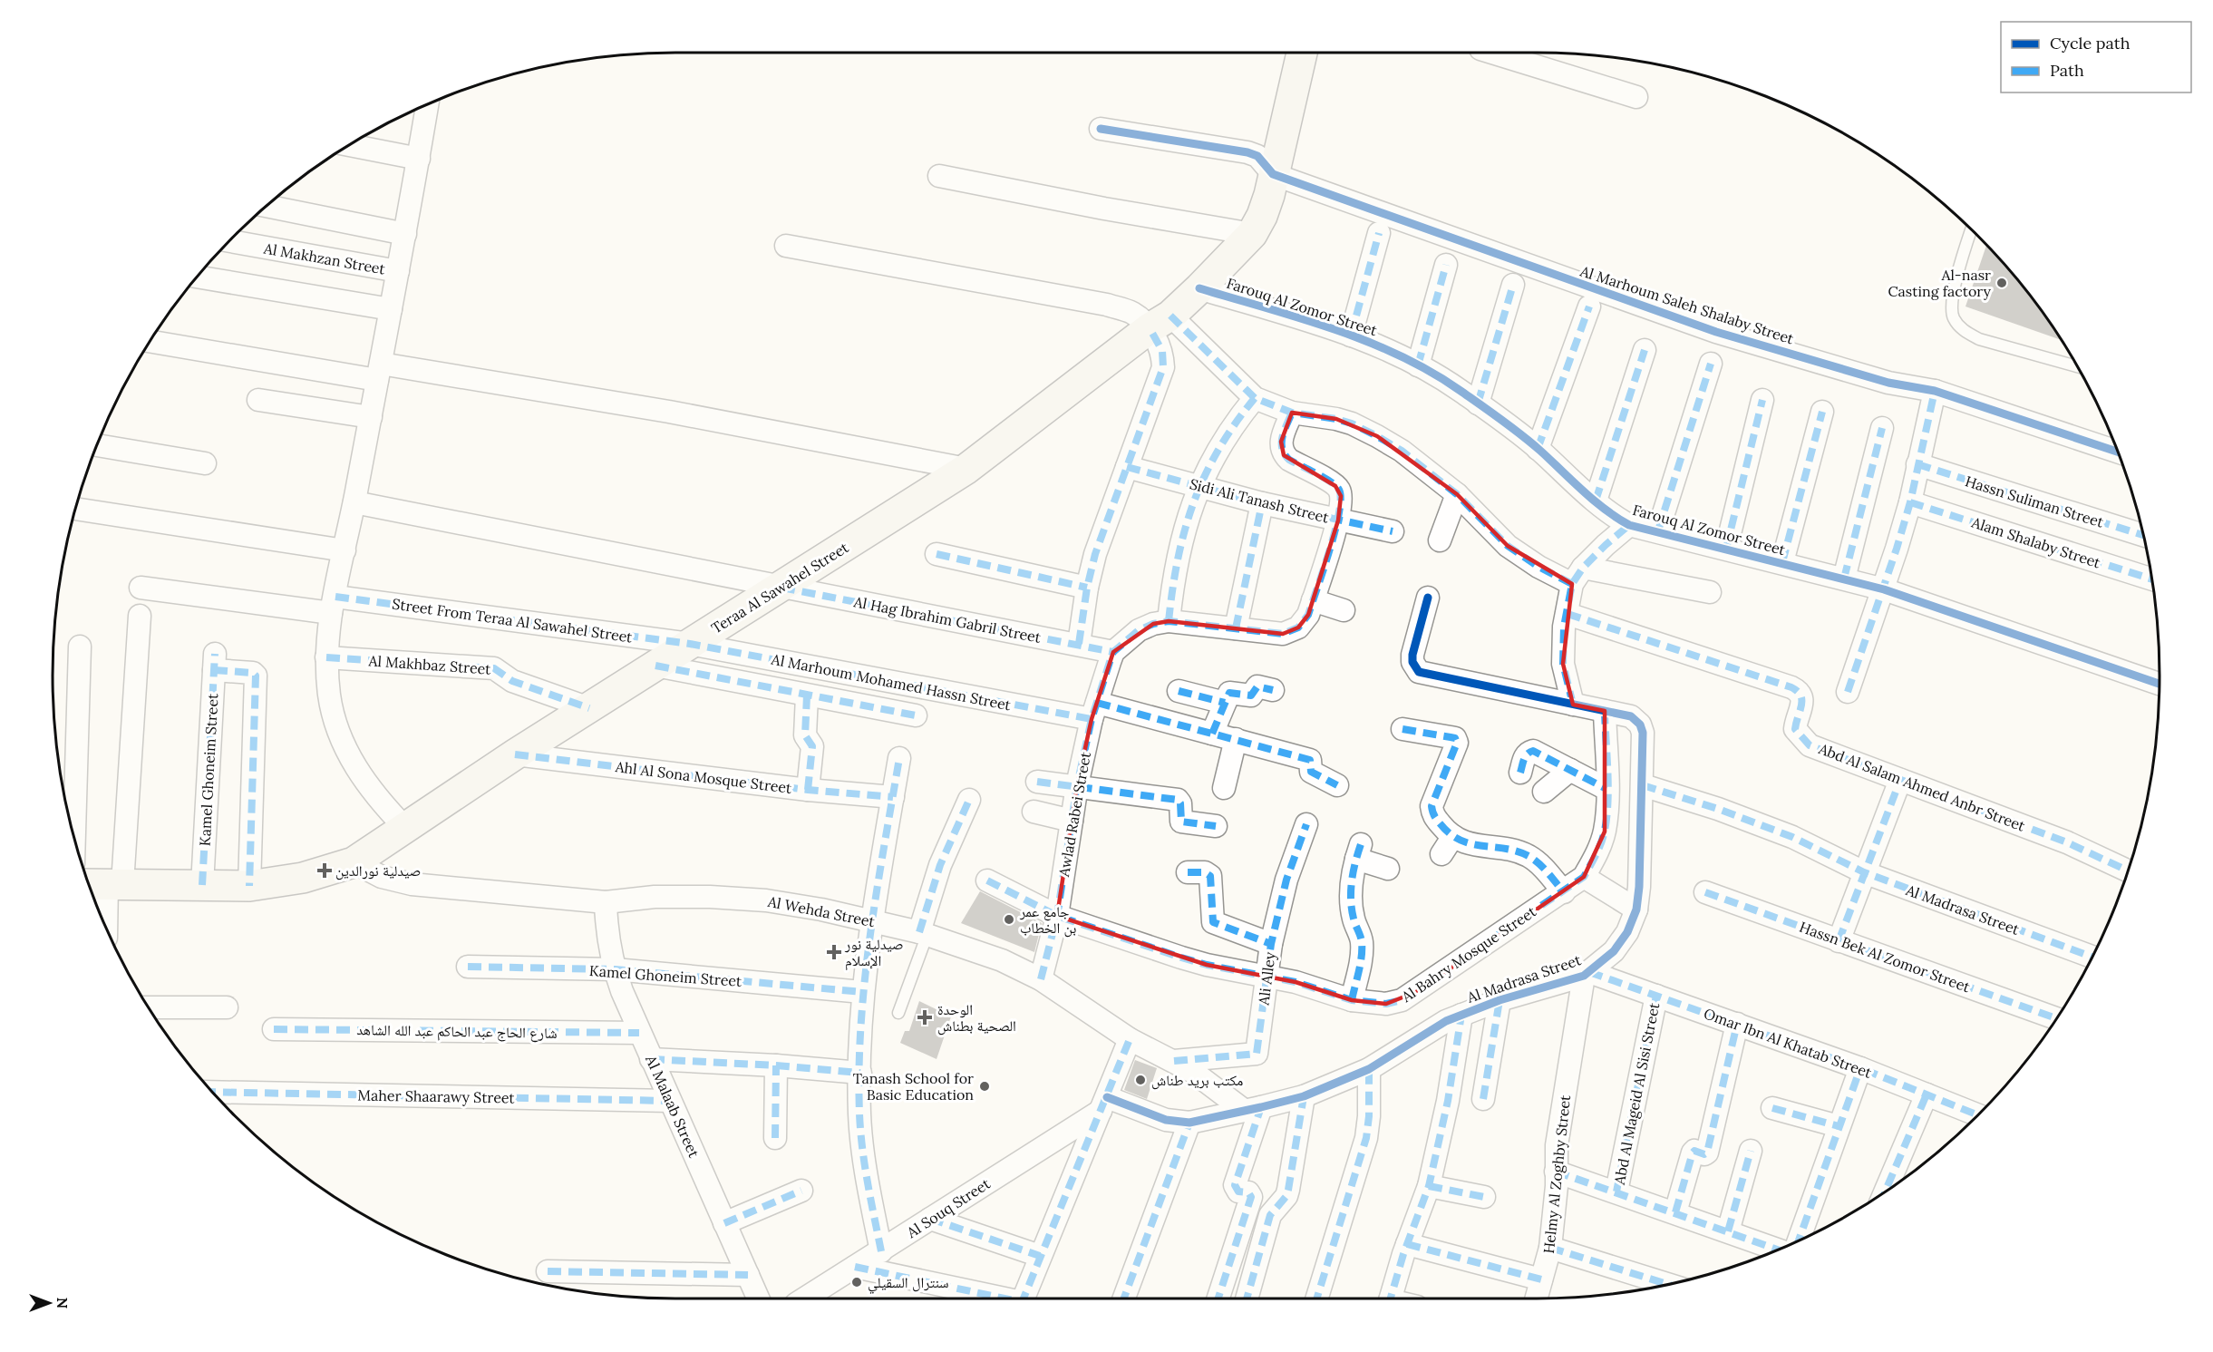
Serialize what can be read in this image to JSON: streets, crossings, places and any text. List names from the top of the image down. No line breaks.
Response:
{"streets":{"main road":["Teraa Al Sawahel Street"],"street":["Al Makhzan Street","Al Marhoum Saleh Shalaby Street","Farouq Al Zomor Street","Sidi Ali Tanash Street","Hassn Suliman Street","Alam Shalaby Street","Al Hag Ibrahim Gabril Street","Street From Teraa Al Sawahel Street","Al Makhbaz Street","Al Marhoum Mohamed Hassn Street","Kamel Ghoneim Street","Ahl Al Sona Mosque Street","Abd Al Salam Ahmed Anbr Street","Awlad Rabei Street","Al Madrasa Street","Al Wehda Street","Al Bahry Mosque Street","Hassn Bek Al Zomor Street","Ali Alley","شارع الحاج عبد الحاكم عبد الله الشاهد","Omar Ibn Al Khatab Street","Abd Al Mageid Al Sisi Street","Maher Shaarawy Street","Al Malaab Street","Helmy Al Zoghby Street","Al Souq Street"]},"crossings":[["Al Marhoum Saleh Shalaby Street","Teraa Al Sawahel Street"],["Farouq Al Zomor Street","Teraa Al Sawahel Street"],["Teraa Al Sawahel Street","Al Hag Ibrahim Gabril Street"],["Teraa Al Sawahel Street","Street From Teraa Al Sawahel Street"],["Teraa Al Sawahel Street","Al Makhbaz Street"],["Teraa Al Sawahel Street","Al Marhoum Mohamed Hassn Street"],["Teraa Al Sawahel Street","Kamel Ghoneim Street"],["Teraa Al Sawahel Street","Ahl Al Sona Mosque Street"],["Teraa Al Sawahel Street","Al Wehda Street"],["Al Hag Ibrahim Gabril Street","Awlad Rabei Street"],["Street From Teraa Al Sawahel Street","Al Marhoum Mohamed Hassn Street"],["Al Marhoum Mohamed Hassn Street","Awlad Rabei Street"],["Kamel Ghoneim Street","Al Malaab Street"],["Awlad Rabei Street","Al Wehda Street"],["Awlad Rabei Street","Al Bahry Mosque Street"],["Al Madrasa Street","Al Wehda Street"],["Al Madrasa Street","Al Bahry Mosque Street"],["Al Madrasa Street","Omar Ibn Al Khatab Street"],["Al Madrasa Street","Helmy Al Zoghby Street"],["Al Wehda Street","Ali Alley"],["Al Wehda Street","Al Malaab Street"],["Al Bahry Mosque Street","Ali Alley"],["شارع الحاج عبد الحاكم عبد الله الشاهد","Al Malaab Street"],["Omar Ibn Al Khatab Street","Abd Al Mageid Al Sisi Street"],["Omar Ibn Al Khatab Street","Helmy Al Zoghby Street"],["Maher Shaarawy Street","Al Malaab Street"]],"places":{"other":["Al-nasr Casting factory","جامع عمر بن الخطاب","مكتب بريد طناش","Tanash School for Basic Education","سنترال السقيلي"],"health":["صيدلية نورالدين","صيدلية نور الإسلام","الوحدة الصحية بطناش"]},"legend":["Cycle path","Path"],"north":"right"}
